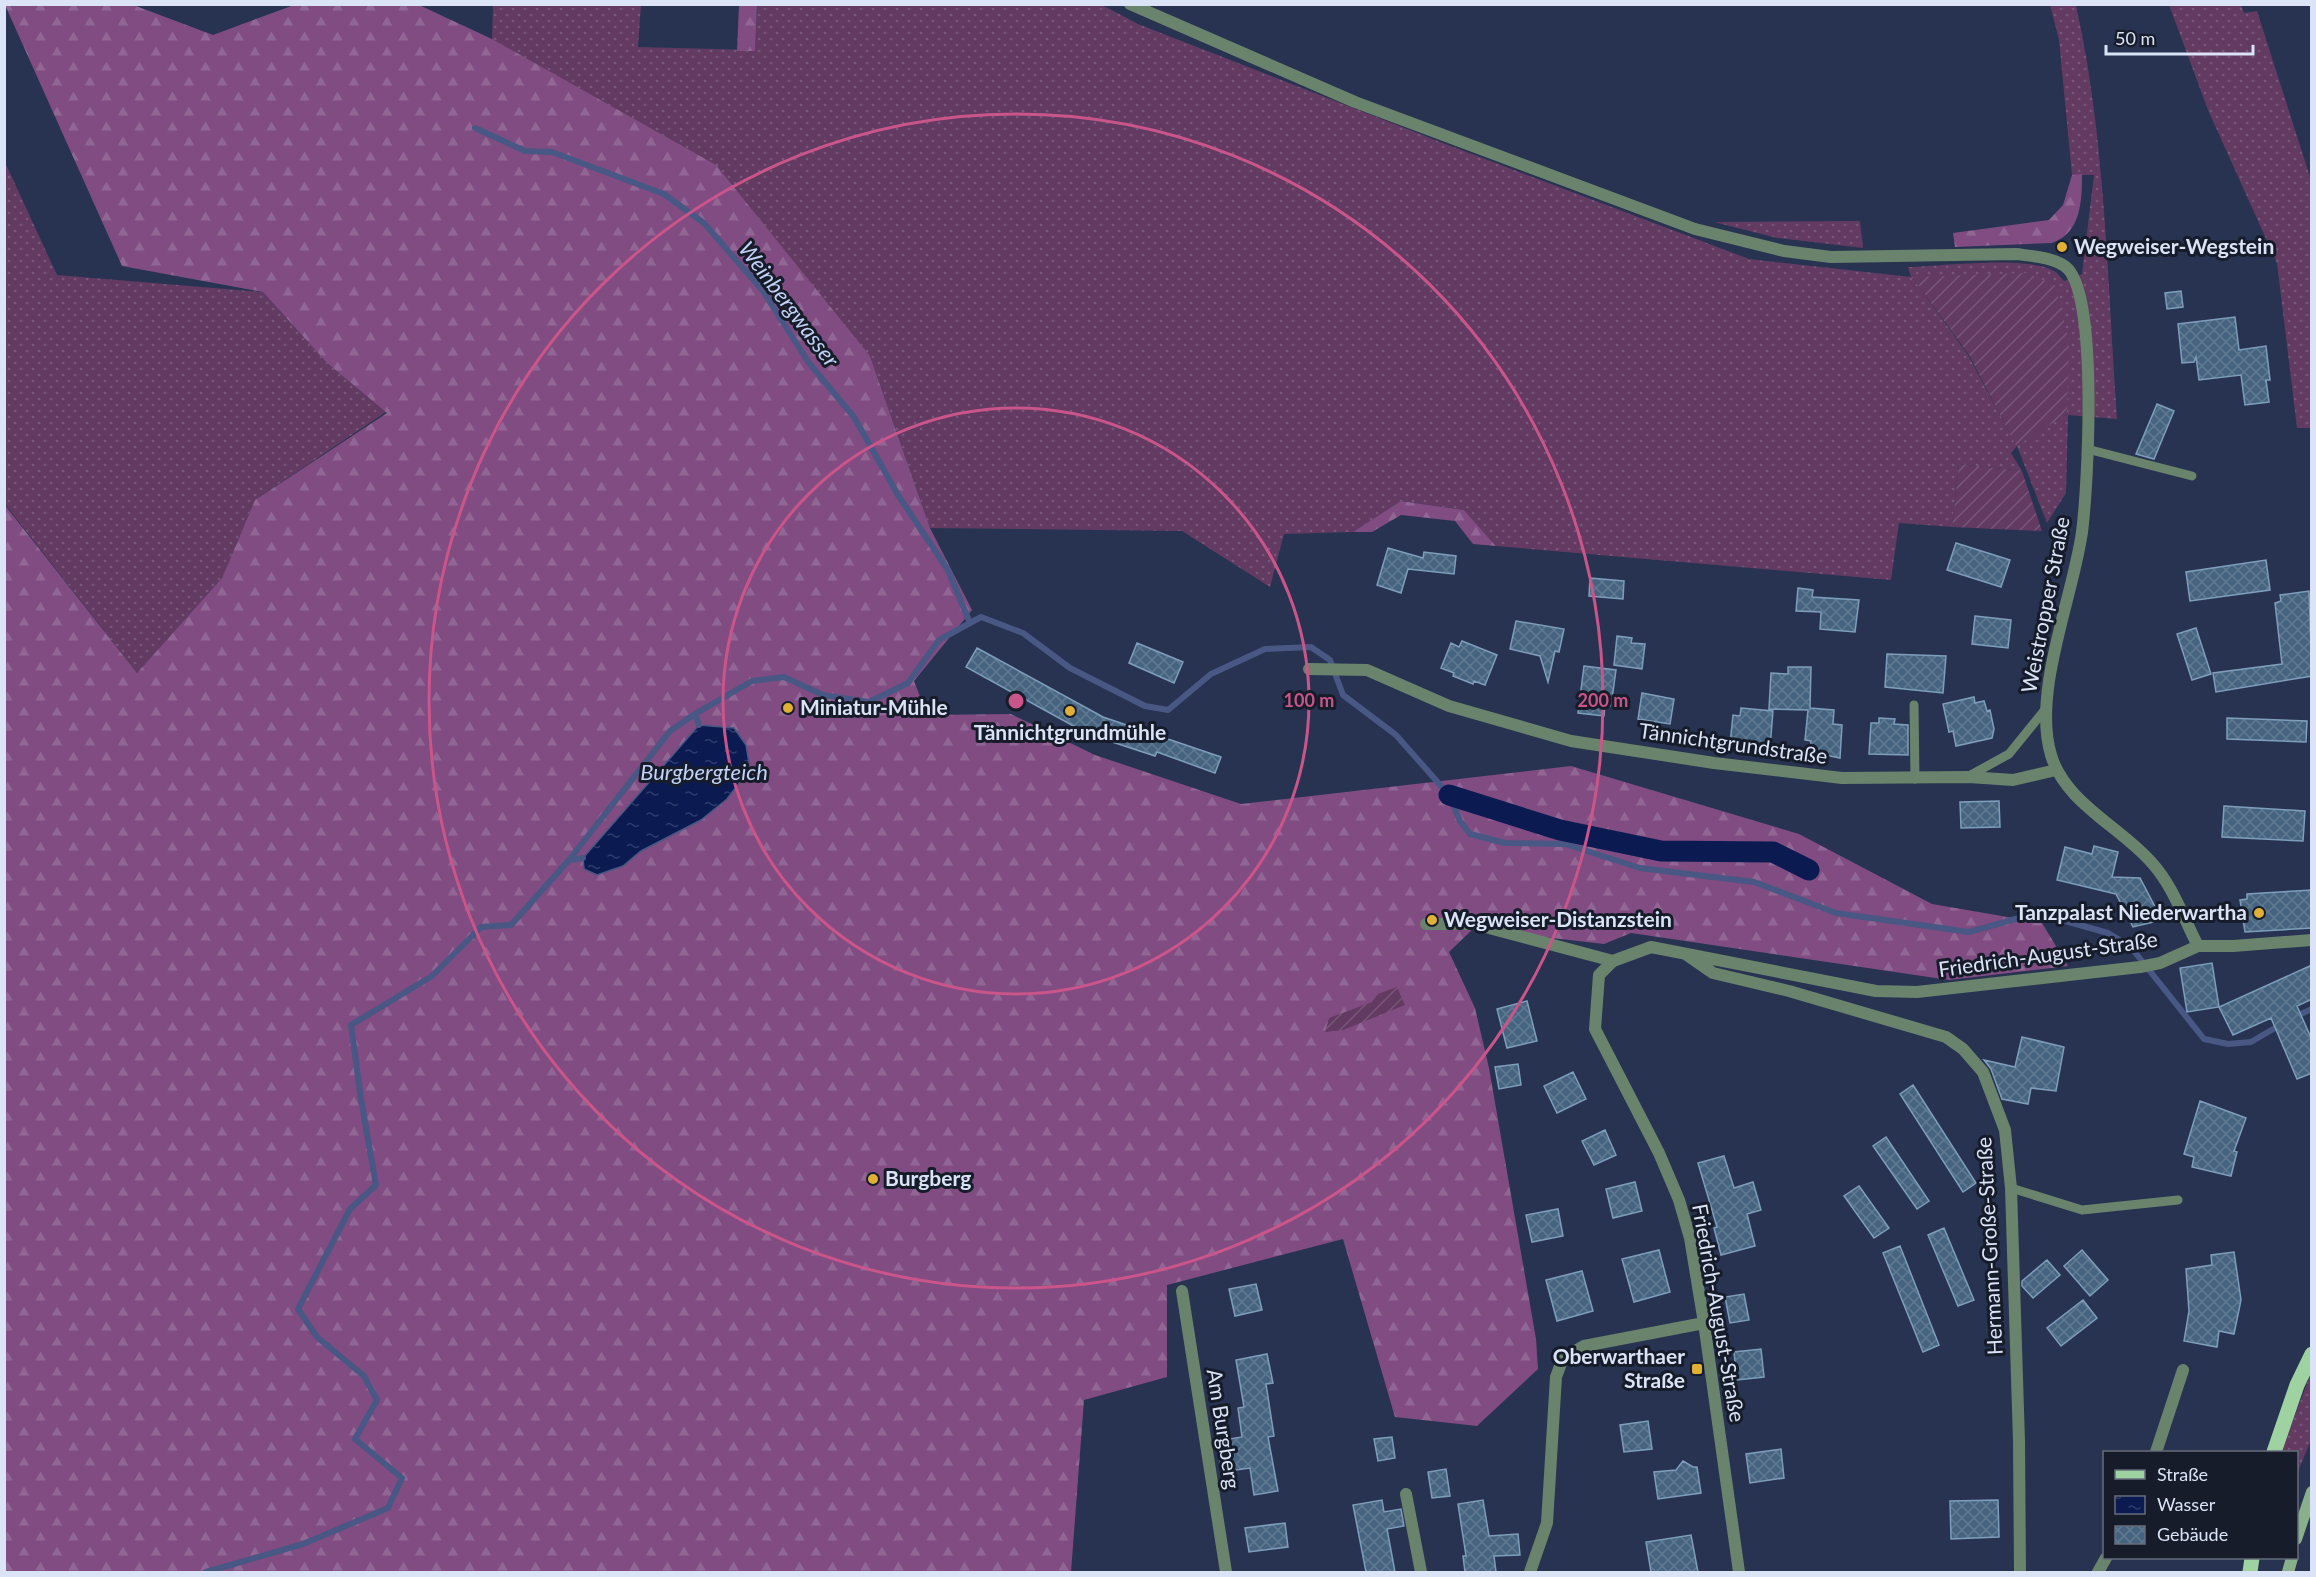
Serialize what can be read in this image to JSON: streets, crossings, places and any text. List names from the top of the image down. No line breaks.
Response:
{"streets":{"street":["Weistropper Straße","Tännichtgrundstraße","Friedrich-August-Straße","Hermann-Große-Straße","Am Burgberg"]},"crossings":[["Weistropper Straße","Tännichtgrundstraße"],["Weistropper Straße","Friedrich-August-Straße"],["Friedrich-August-Straße","Hermann-Große-Straße"]],"water":["Weinbergwasser","Burgbergteich"],"places":{"other":["Wegweiser-Wegstein","Miniatur-Mühle","Tännichtgrundmühle","Tanzpalast Niederwartha","Wegweiser-Distanzstein","Burgberg"],"transit":["Oberwarthaer Straße"]},"legend":["Straße","Wasser","Gebäude"],"scale_bar":"50 m","rings":["100 m","200 m"]}
